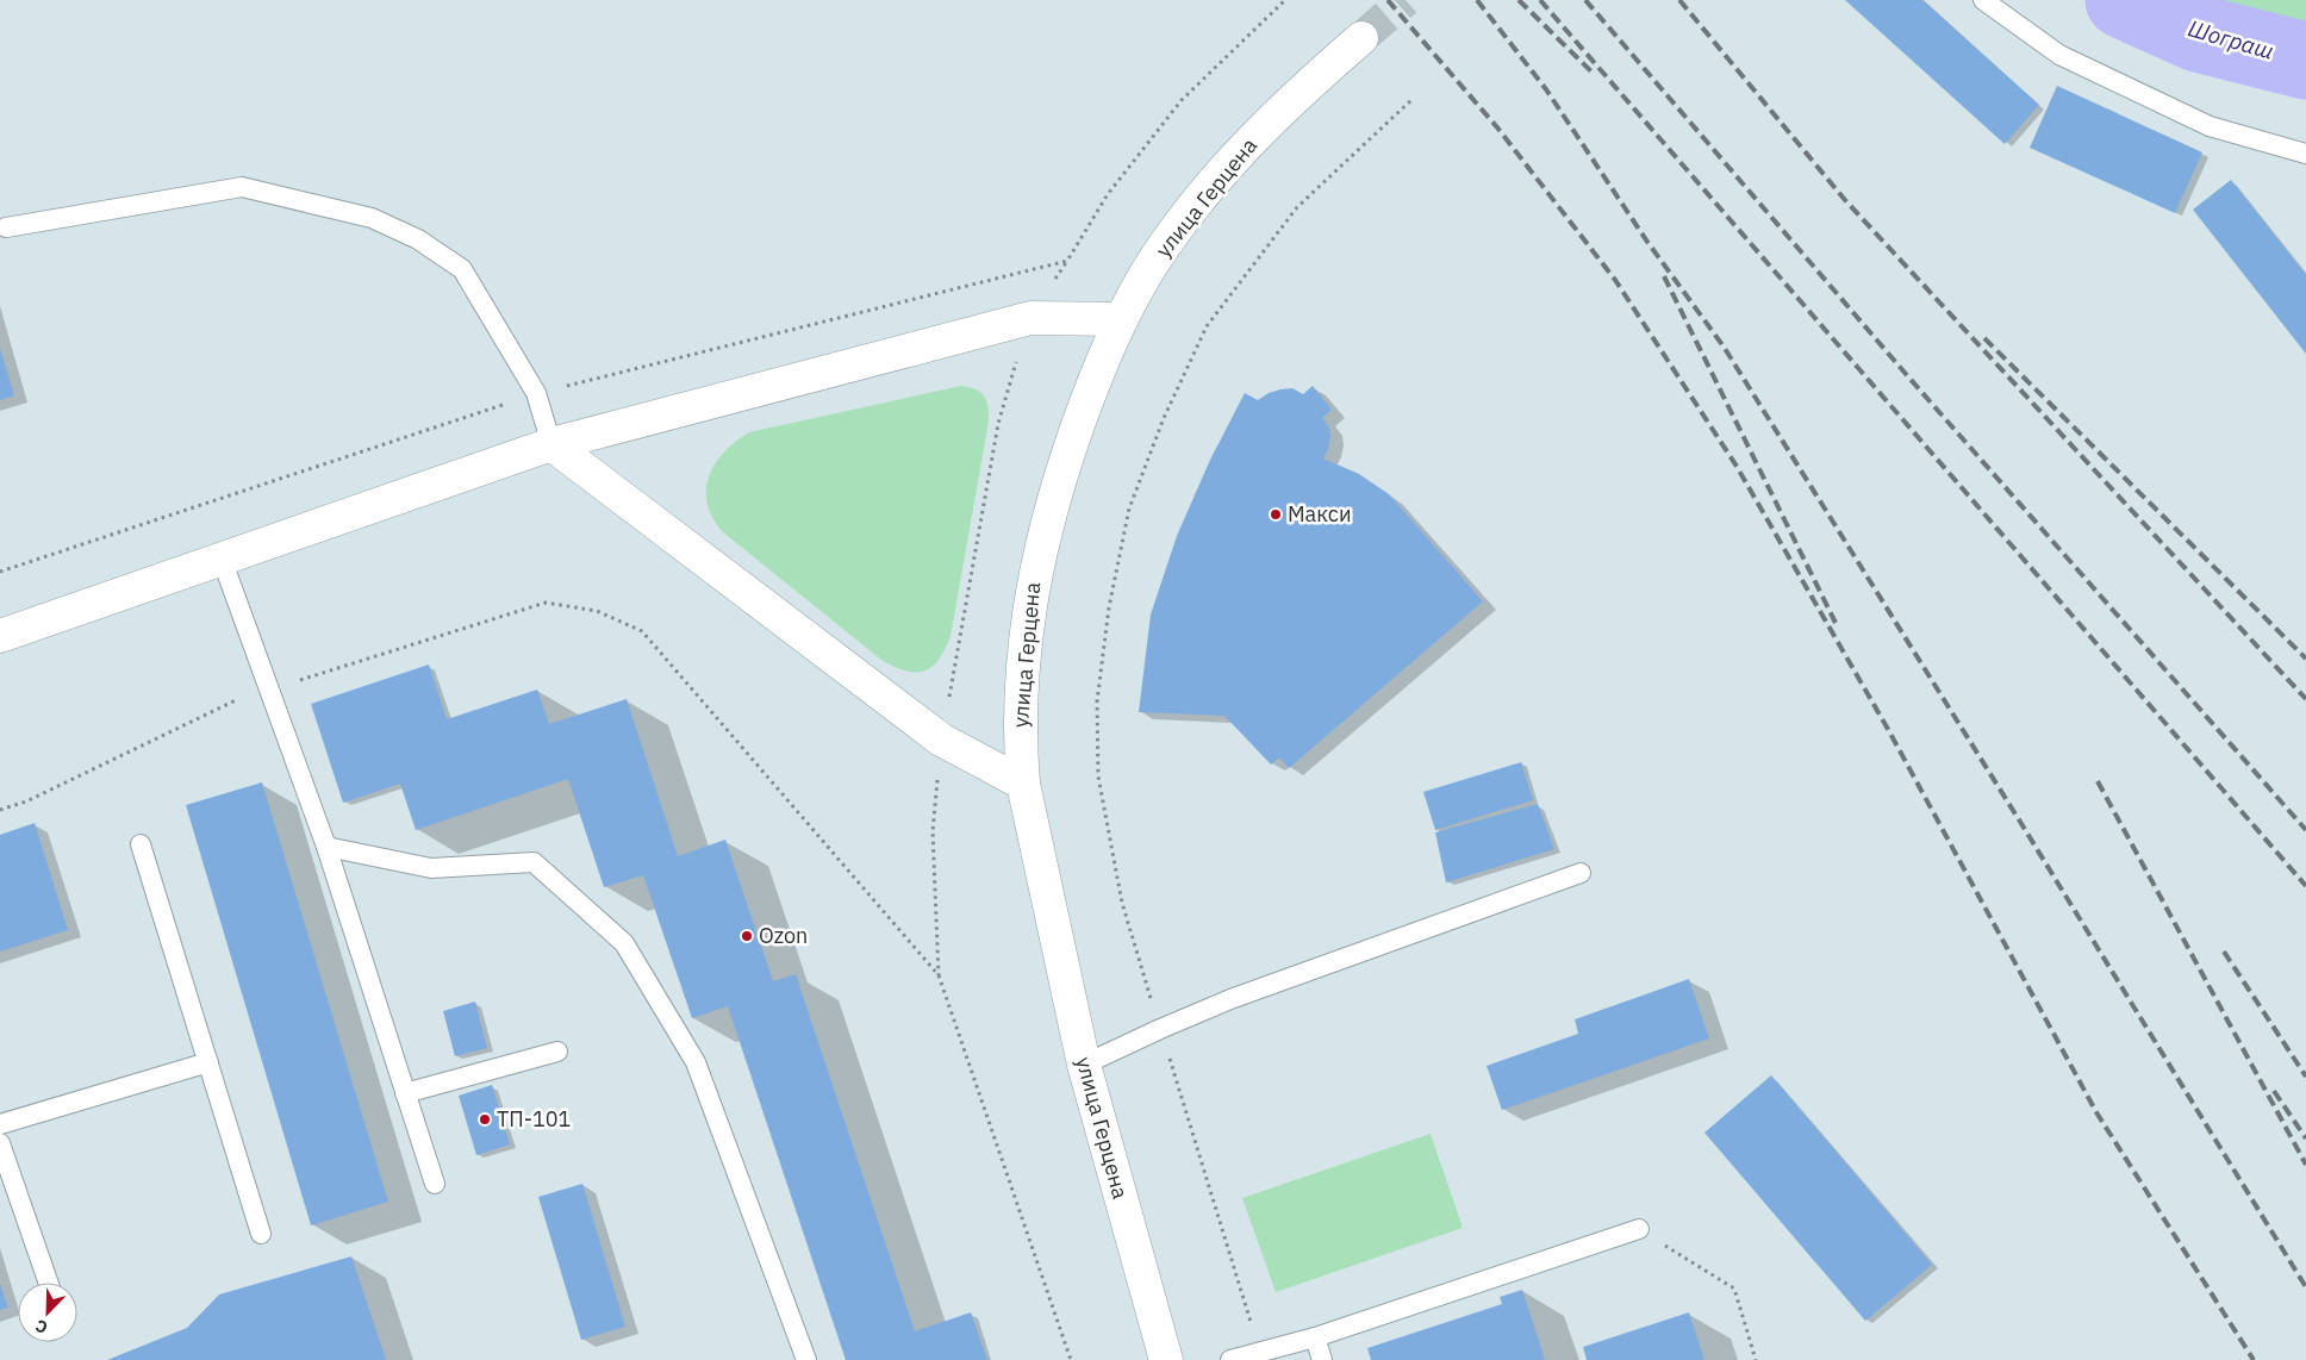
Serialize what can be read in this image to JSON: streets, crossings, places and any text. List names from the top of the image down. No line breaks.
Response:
{"streets":{"street":["улица Герцена"]},"water":["Шограш"],"places":["Макси","Ozon","ТП-101"],"north":"bottom left"}
